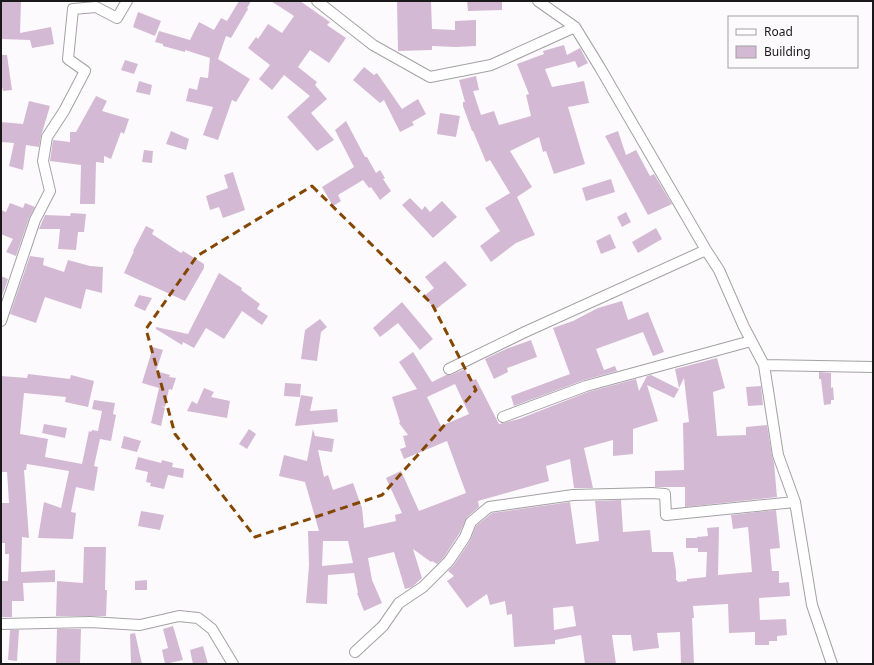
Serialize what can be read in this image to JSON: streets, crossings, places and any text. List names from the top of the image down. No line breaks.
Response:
{"legend":["Road","Building"]}
